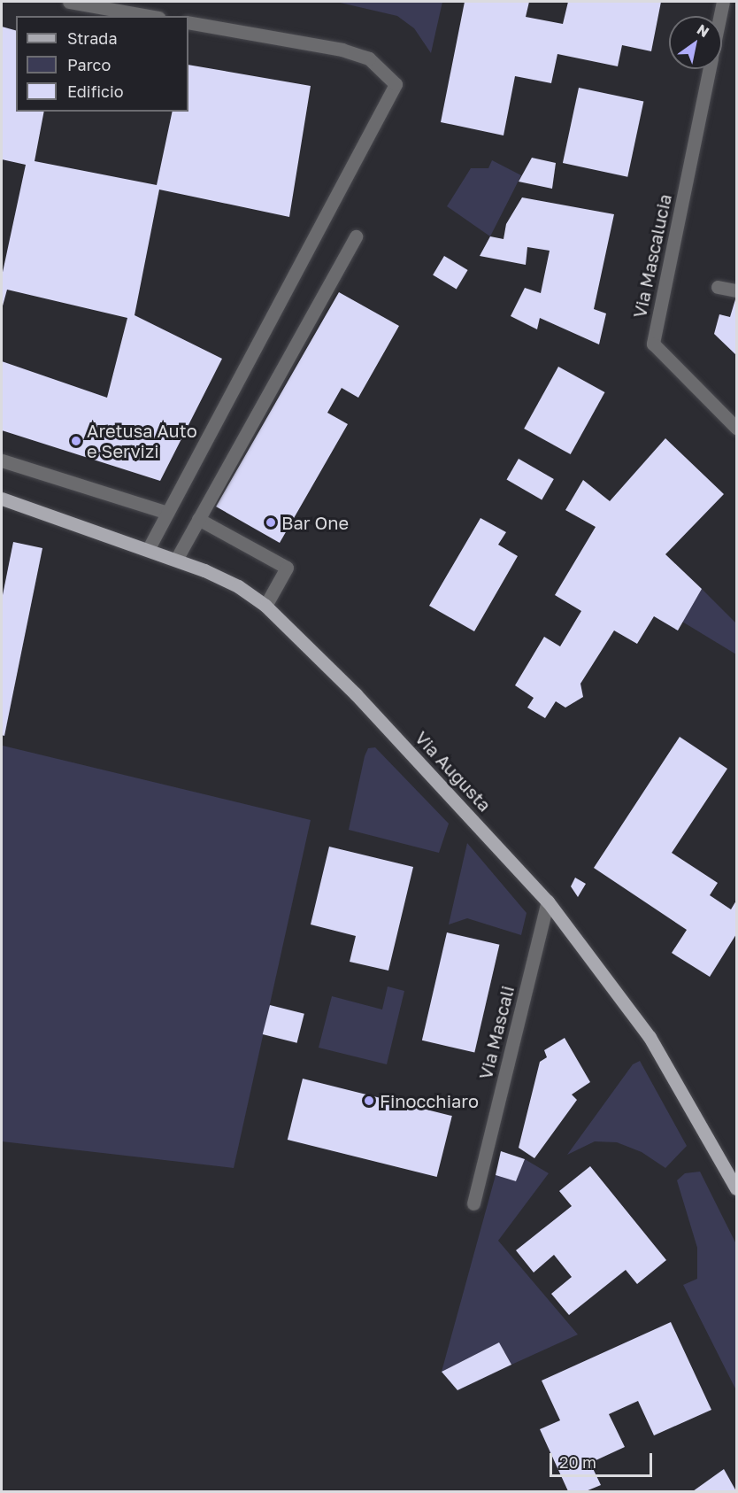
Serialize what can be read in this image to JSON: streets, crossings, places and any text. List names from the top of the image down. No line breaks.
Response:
{"streets":{"main road":["Via Augusta"],"street":["Via Mascalucia","Via Mascali"]},"crossings":[["Via Augusta","Via Mascali"]],"places":["Aretusa Auto e Servizi","Bar One","Finocchiaro"],"legend":["Strada","Parco","Edificio"],"scale_bar":"20 m","north":"top right"}
